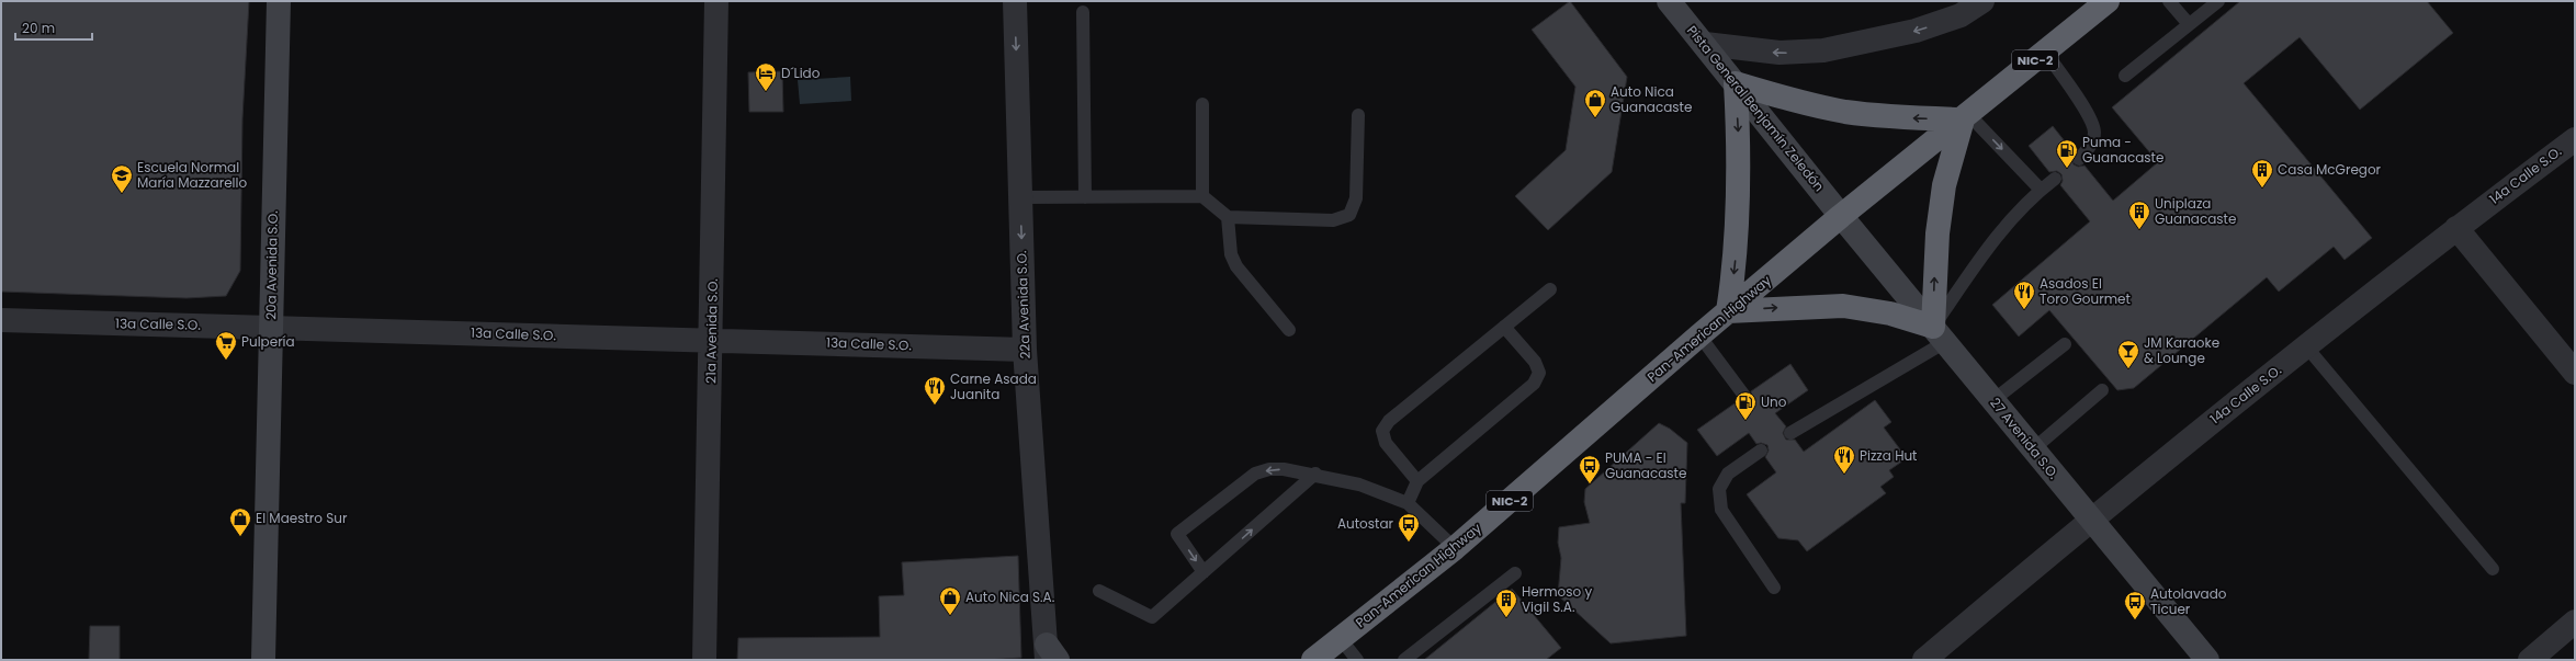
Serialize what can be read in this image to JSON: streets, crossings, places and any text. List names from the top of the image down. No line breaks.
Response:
{"streets":{"highway":["NIC-2","Pan-American Highway"],"main road":["Pista General Benjamín Zeledón","20a Avenida S.O.","27 Avenida S.O."],"street":["14a Calle S.O.","22a Avenida S.O.","13a Calle S.O.","21a Avenida S.O."]},"crossings":[["Pista General Benjamín Zeledón","Pan-American Highway"],["Pista General Benjamín Zeledón","27 Avenida S.O."],["14a Calle S.O.","27 Avenida S.O."],["20a Avenida S.O.","13a Calle S.O."],["22a Avenida S.O.","13a Calle S.O."],["13a Calle S.O.","21a Avenida S.O."],["Pan-American Highway","27 Avenida S.O."]],"one_way":["22a Avenida S.O."],"places":{"hotel":["D´Lido"],"shop":["Auto Nica Guanacaste","El Maestro Sur","Auto Nica S.A."],"fuel station":["Puma - Guanacaste","Uno"],"building":["Casa McGregor","Uniplaza Guanacaste","Hermoso y Vigil S.A."],"school or university":["Escuela Normal María Mazzarello"],"restaurant":["Asados El Toro Gourmet","Carne Asada Juanita","Pizza Hut"],"supermarket":["Pulpería"],"bar":["JM Karaoke & Lounge"],"bus stop":["PUMA - El Guanacaste","Autostar","Autolavado Ticuer"]},"scale_bar":"20 m"}
